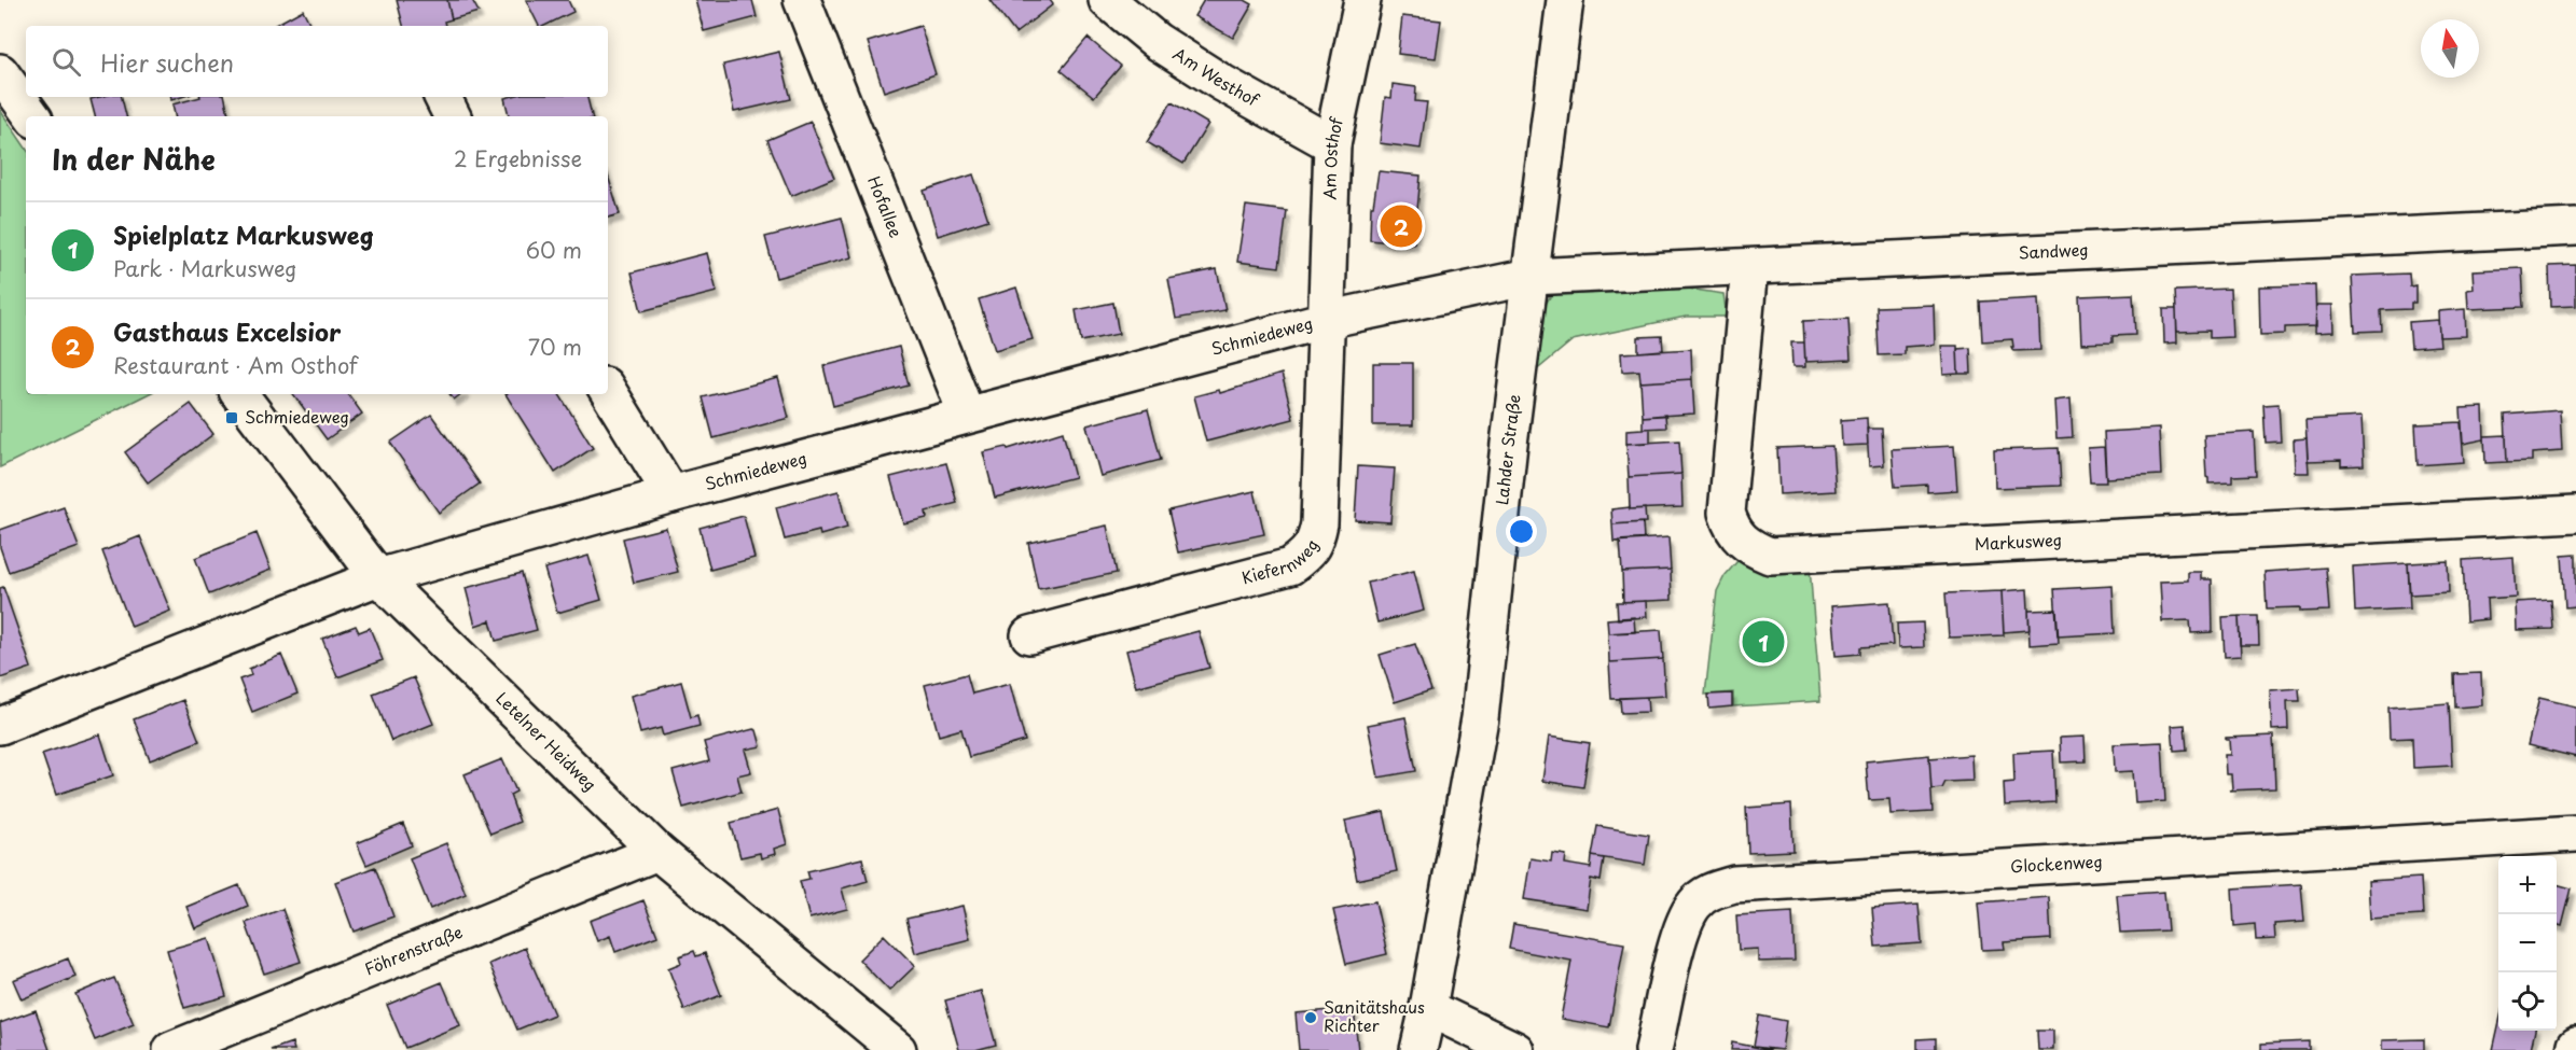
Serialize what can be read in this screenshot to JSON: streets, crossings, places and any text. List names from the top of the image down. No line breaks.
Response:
{"streets":{"street":["Am Westhof","Am Osthof","Hofallee","Sandweg","Schmiedeweg","Lahder Straße","Markusweg","Kiefernweg","Letelner Heidweg","Glockenweg","Föhrenstraße"]},"crossings":[["Am Westhof","Am Osthof"],["Am Osthof","Schmiedeweg"],["Am Osthof","Kiefernweg"],["Hofallee","Schmiedeweg"],["Sandweg","Schmiedeweg"],["Sandweg","Lahder Straße"],["Sandweg","Markusweg"],["Schmiedeweg","Lahder Straße"],["Schmiedeweg","Kiefernweg"],["Schmiedeweg","Letelner Heidweg"],["Letelner Heidweg","Föhrenstraße"]],"places":{"transit":["Schmiedeweg"],"other":["Sanitätshaus Richter"]},"north":"top","page":{"search":"Hier suchen","heading":["In der Nähe","2 Ergebnisse"],"list":[{"mark":"1","name":"Spielplatz Markusweg","note":"Park · Markusweg","value":"60 m"},{"mark":"2","name":"Gasthaus Excelsior","note":"Restaurant · Am Osthof","value":"70 m"}],"pins":["2","1"],"map_buttons":["+","−"]}}
